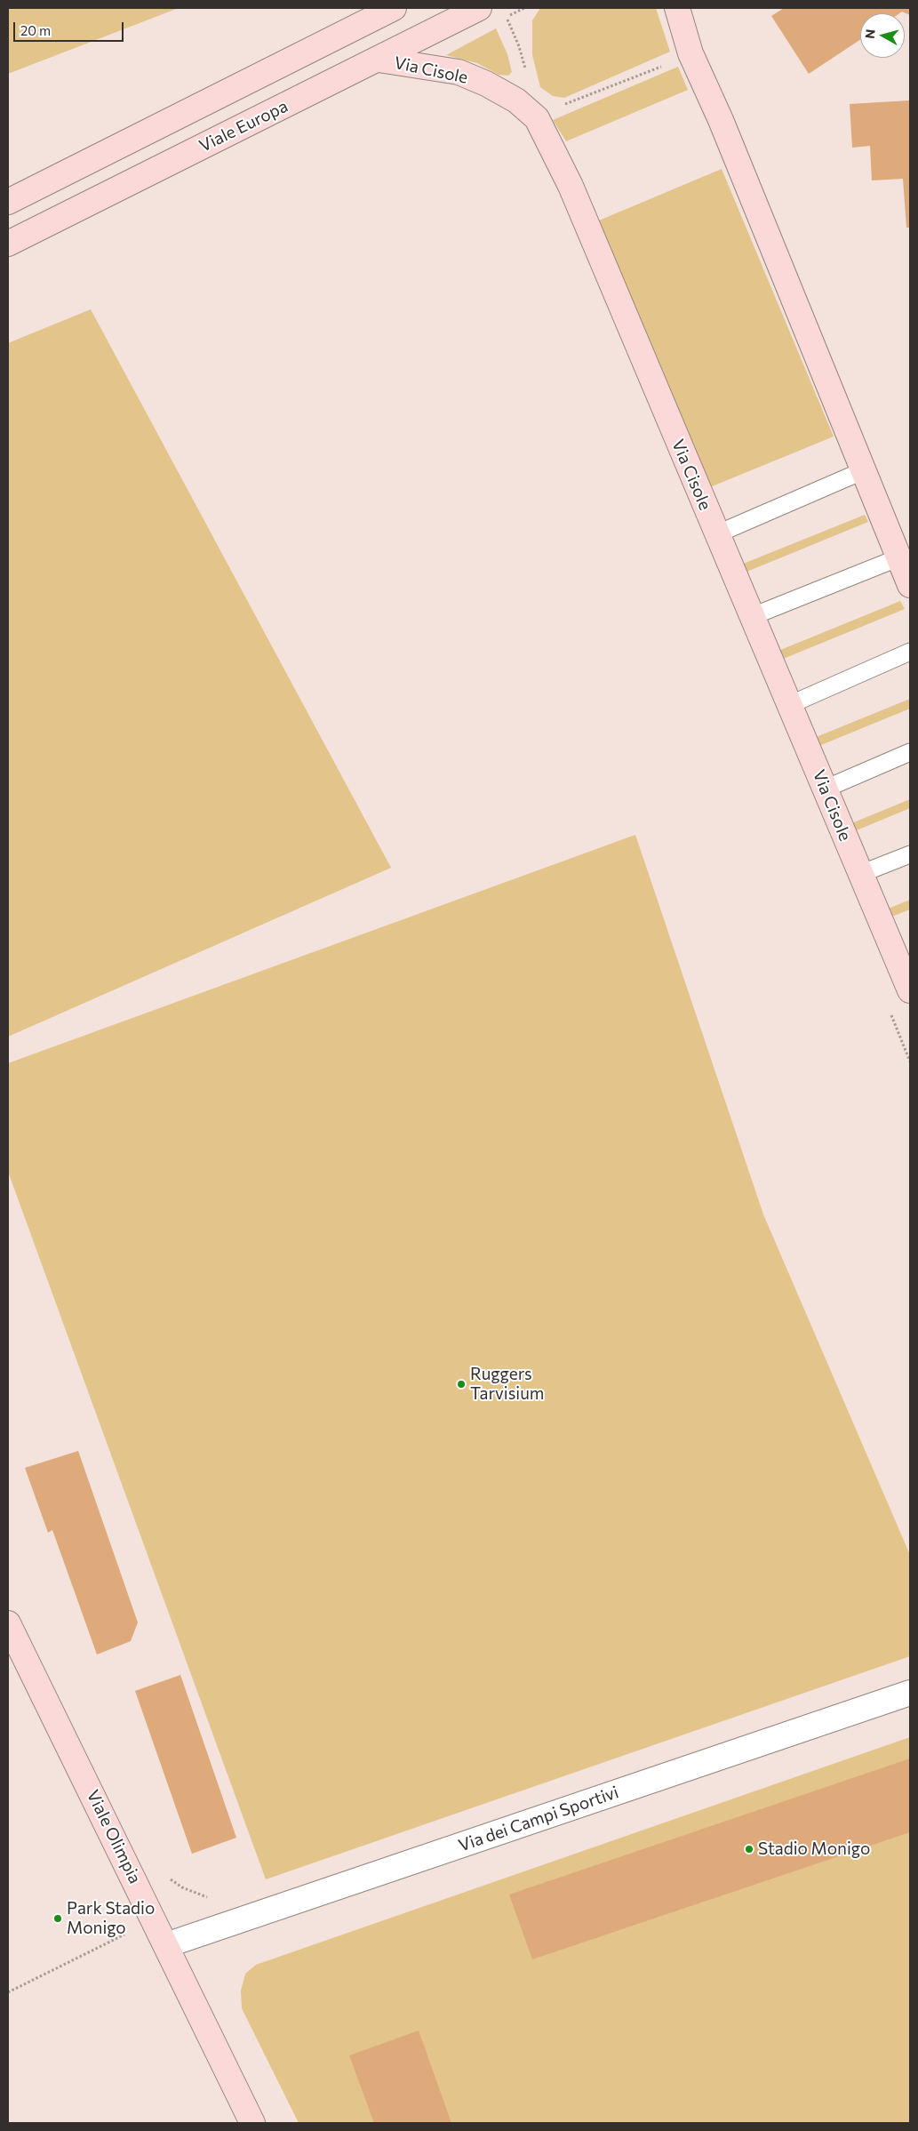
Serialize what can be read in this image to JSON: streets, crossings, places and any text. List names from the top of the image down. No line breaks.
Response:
{"streets":{"street":["Via Cisole","Viale Europa","Via dei Campi Sportivi","Viale Olimpia"]},"crossings":[["Via Cisole","Viale Europa"],["Via dei Campi Sportivi","Viale Olimpia"]],"places":["Ruggers Tarvisium","Stadio Monigo","Park Stadio Monigo"],"scale_bar":"20 m","north":"left"}
